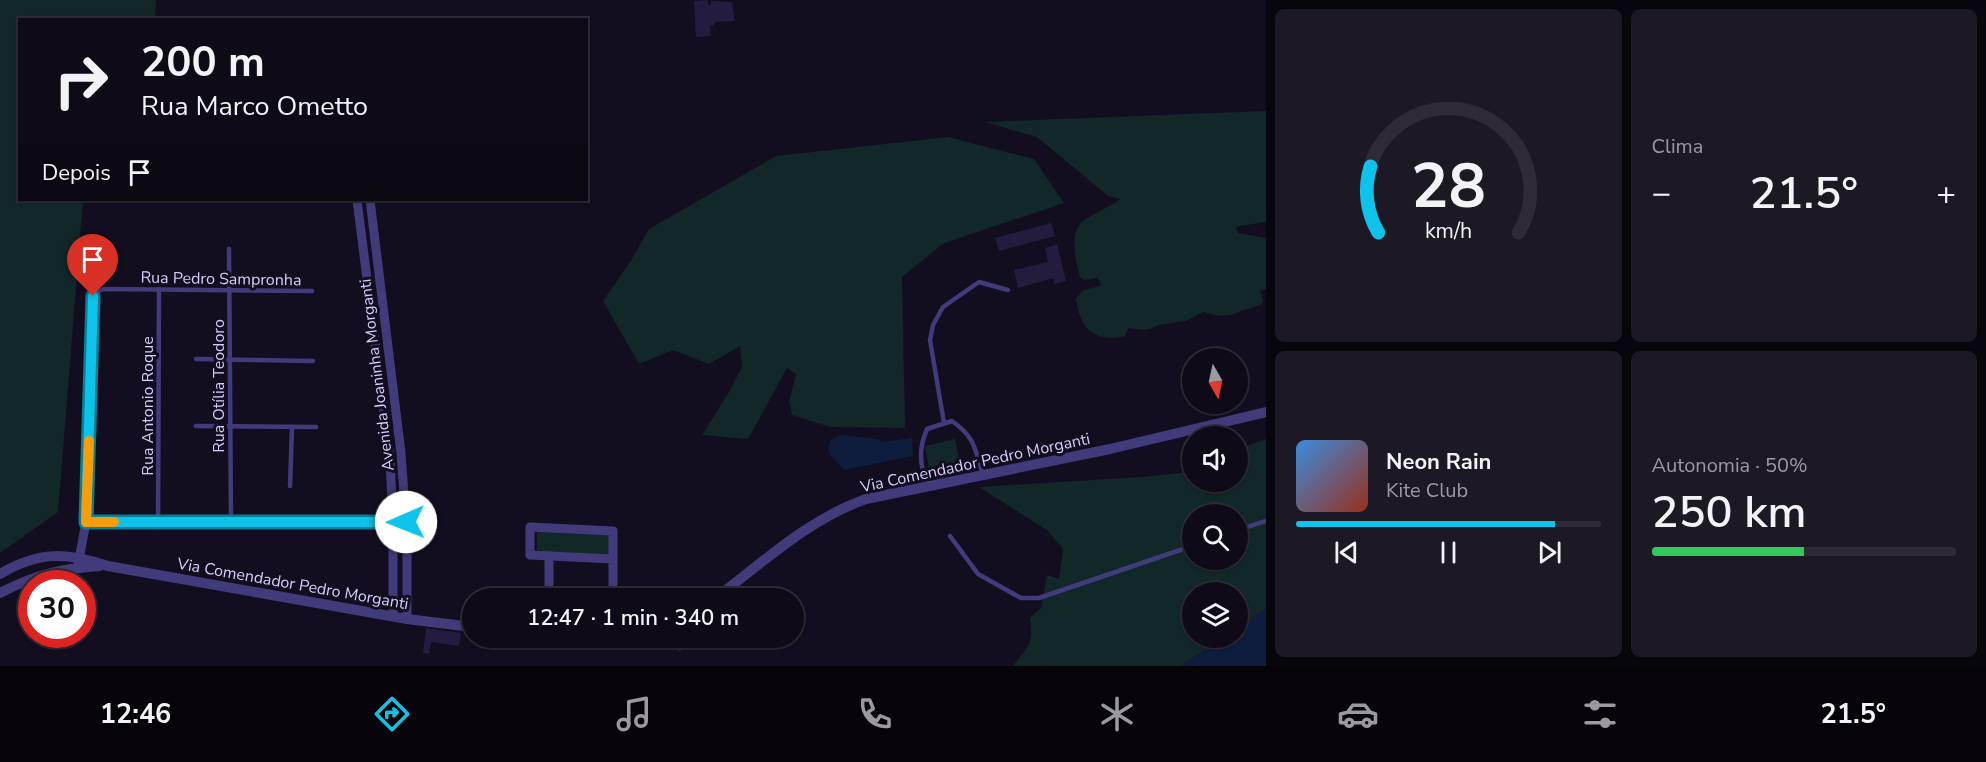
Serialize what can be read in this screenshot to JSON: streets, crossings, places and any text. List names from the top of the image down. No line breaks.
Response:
{"streets":{"street":["Avenida Joaninha Morganti","Via Comendador Pedro Morganti"],"lane":["Rua Pedro Sampronha","Rua Otília Teodoro","Rua Antonio Roque"]},"crossings":[["Rua Pedro Sampronha","Rua Otília Teodoro"],["Rua Pedro Sampronha","Rua Antonio Roque"],["Avenida Joaninha Morganti","Via Comendador Pedro Morganti"]],"north":"bottom","page":{"tile":["Clima",["Autonomia · 50%","250 km"]],"turn":["200 m","Rua Marco Ometto"],"then":"Depois","heat":["−","21.5°","+"],"song":["Neon Rain","Kite Club"],"limit":"30","trip":"12:47 · 1 min · 340 m","tabs":["12:46","21.5°"],"gauge":["28","km/h"]}}
